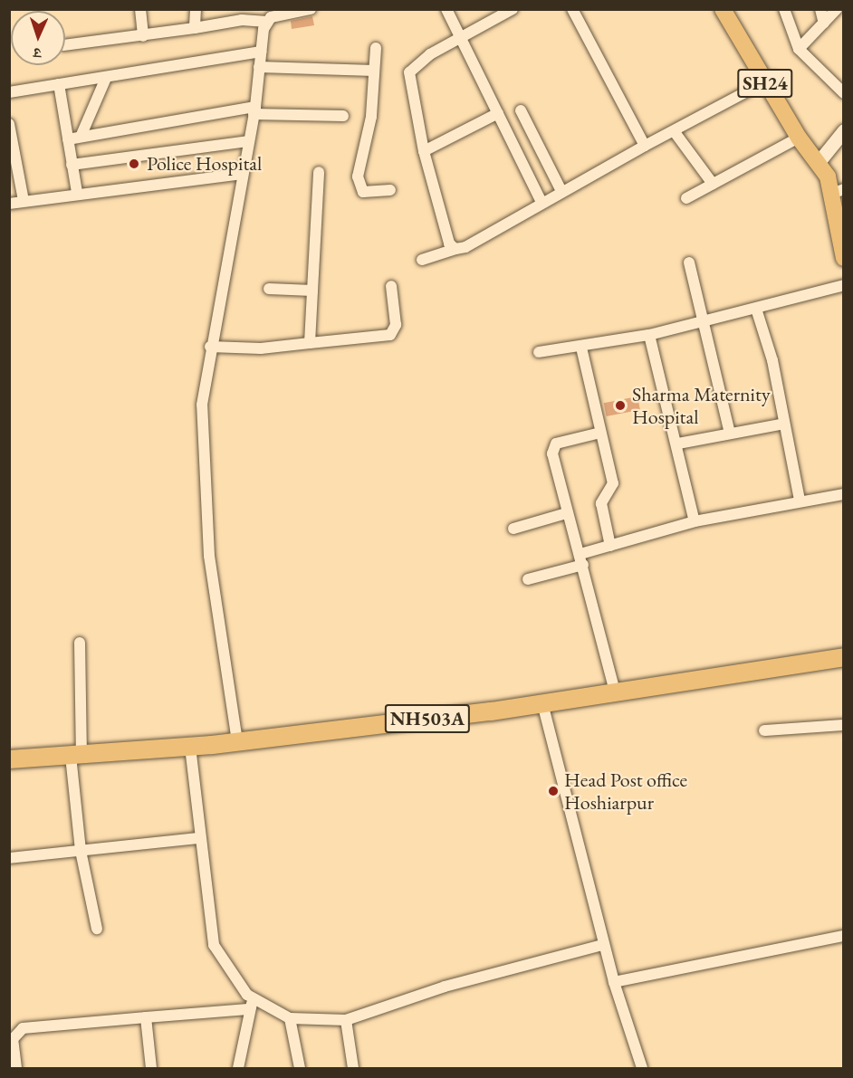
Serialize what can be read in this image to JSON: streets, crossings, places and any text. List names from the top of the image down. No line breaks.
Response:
{"streets":{"highway":["NH503A"],"main road":["SH24"]},"places":["Police Hospital","Sharma Maternity Hospital","Head Post office Hoshiarpur"],"north":"bottom"}
